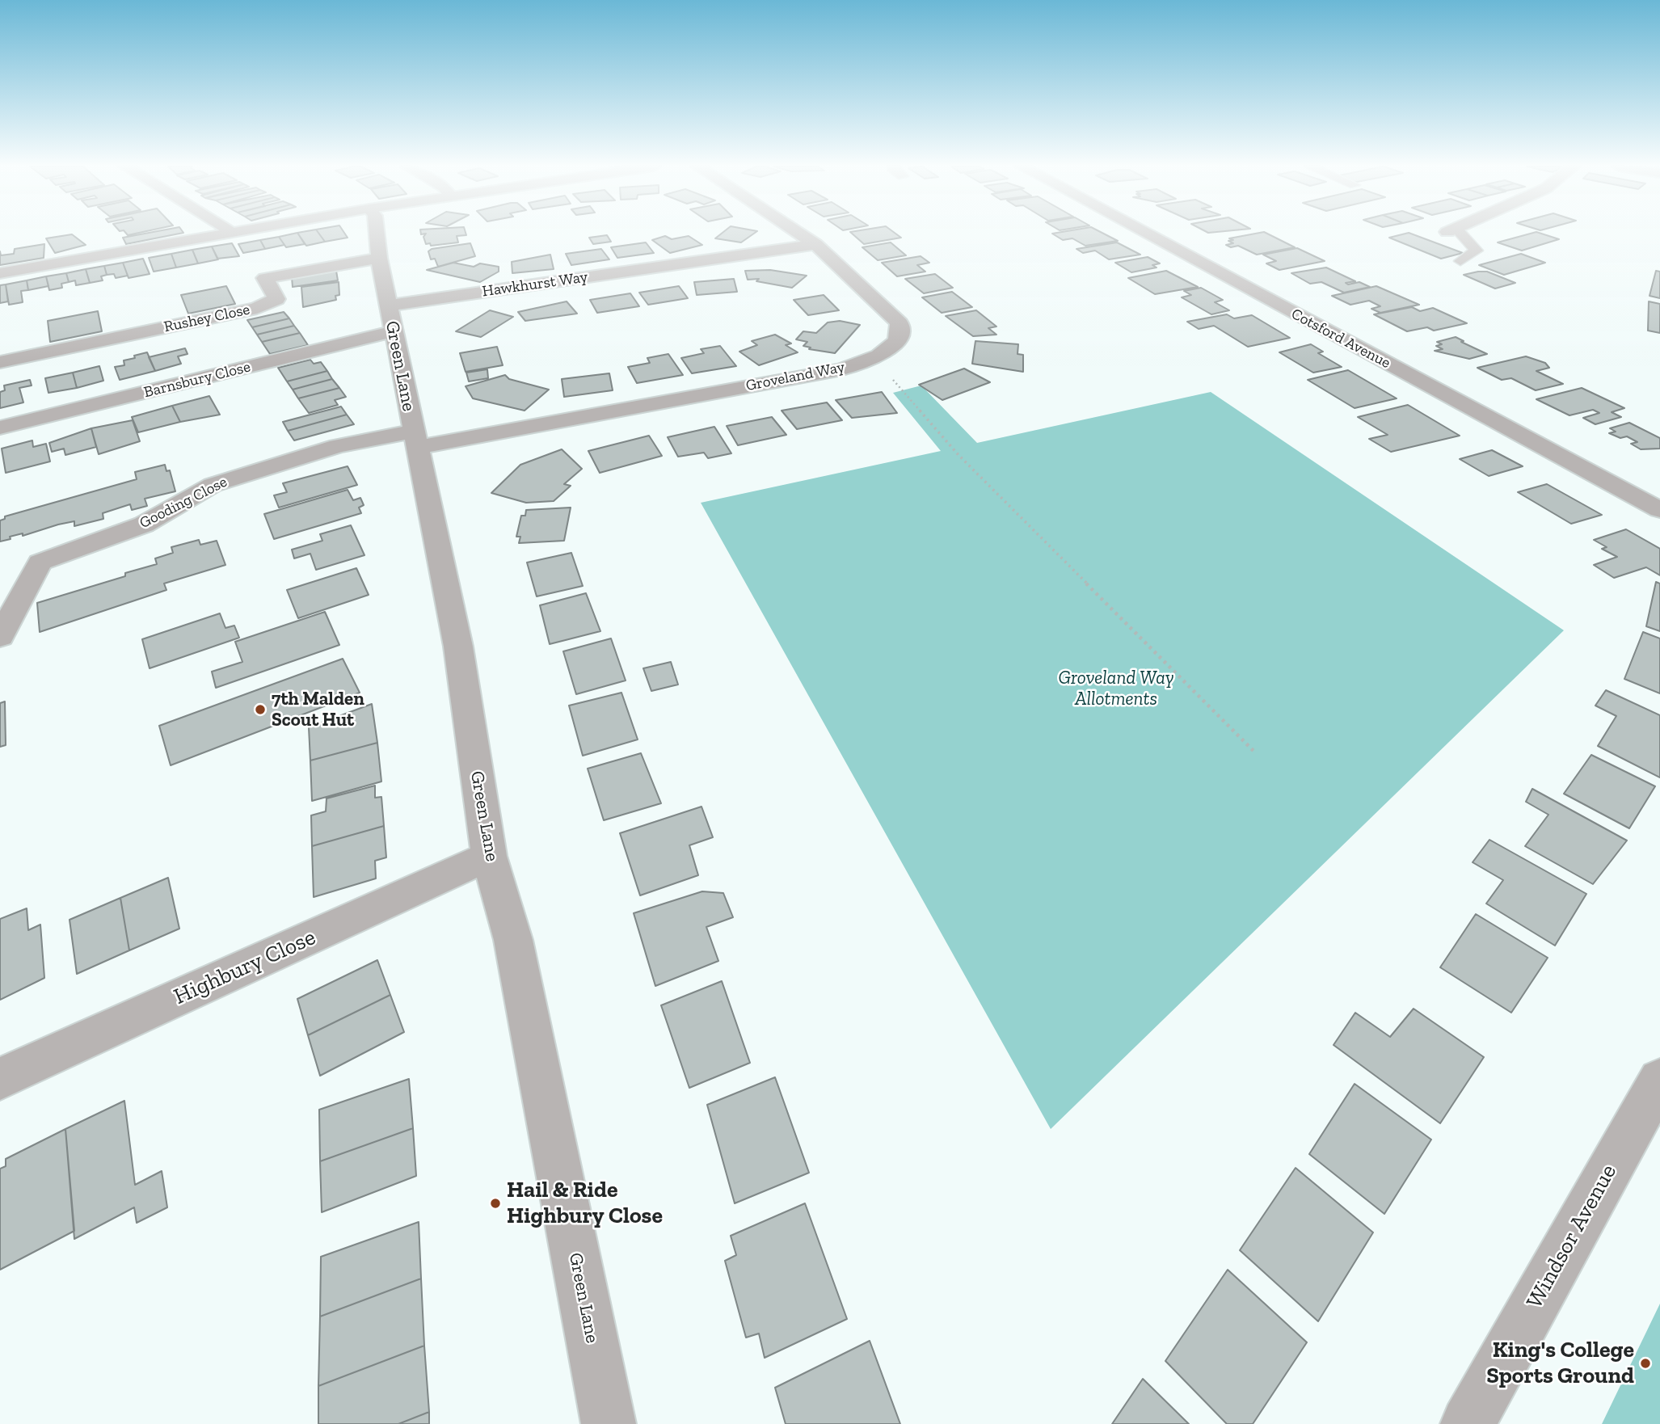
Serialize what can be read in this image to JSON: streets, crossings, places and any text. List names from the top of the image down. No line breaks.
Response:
{"streets":{"street":["Hawkhurst Way","Rushey Close","Cotsford Avenue","Green Lane","Groveland Way","Barnsbury Close","Gooding Close","Highbury Close","Windsor Avenue"]},"crossings":[["Hawkhurst Way","Green Lane"],["Hawkhurst Way","Groveland Way"],["Hawkhurst Way","Barnsbury Close"],["Rushey Close","Green Lane"],["Green Lane","Groveland Way"],["Green Lane","Barnsbury Close"],["Green Lane","Gooding Close"],["Green Lane","Highbury Close"],["Groveland Way","Gooding Close"]],"parks":["Groveland Way Allotments"],"places":["7th Malden Scout Hut","Hail & Ride Highbury Close","King's College Sports Ground"]}
